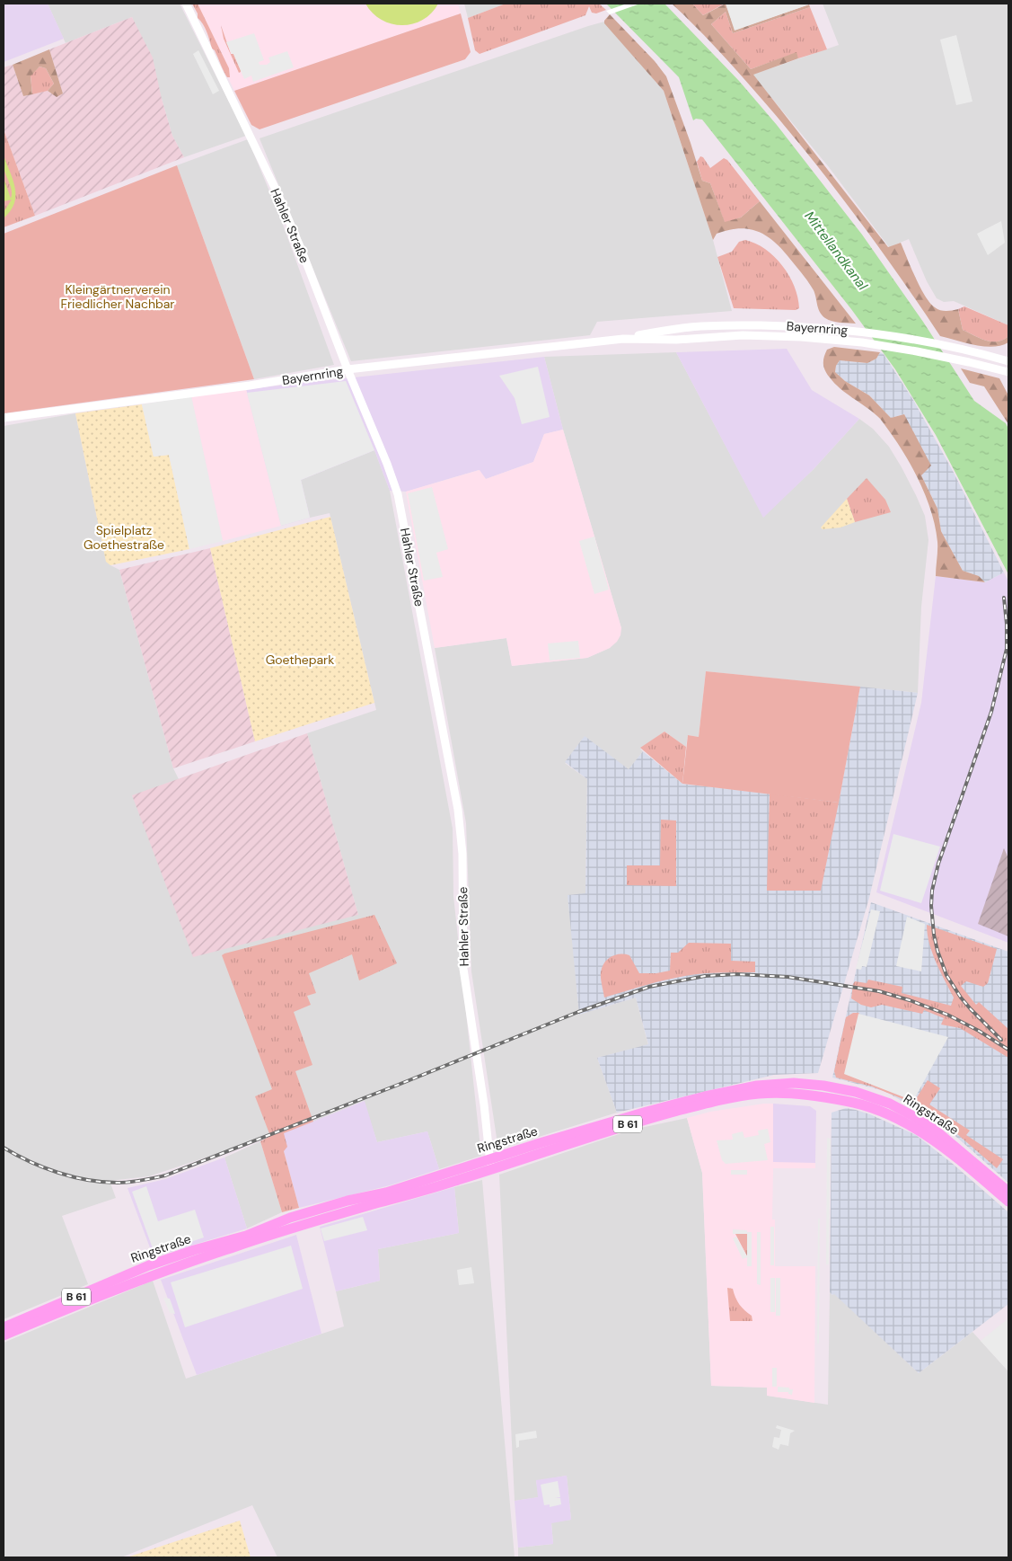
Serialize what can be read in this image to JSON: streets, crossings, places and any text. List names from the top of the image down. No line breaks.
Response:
{"streets":{"main road":["Ringstraße","B 61"],"street":["Hahler Straße","Bayernring"]},"crossings":[["Hahler Straße","Bayernring"],["Hahler Straße","Ringstraße"]],"water":["Mittellandkanal"],"parks":["Kleingärtnerverein Friedlicher Nachbar","Spielplatz Goethestraße","Goethepark"]}
